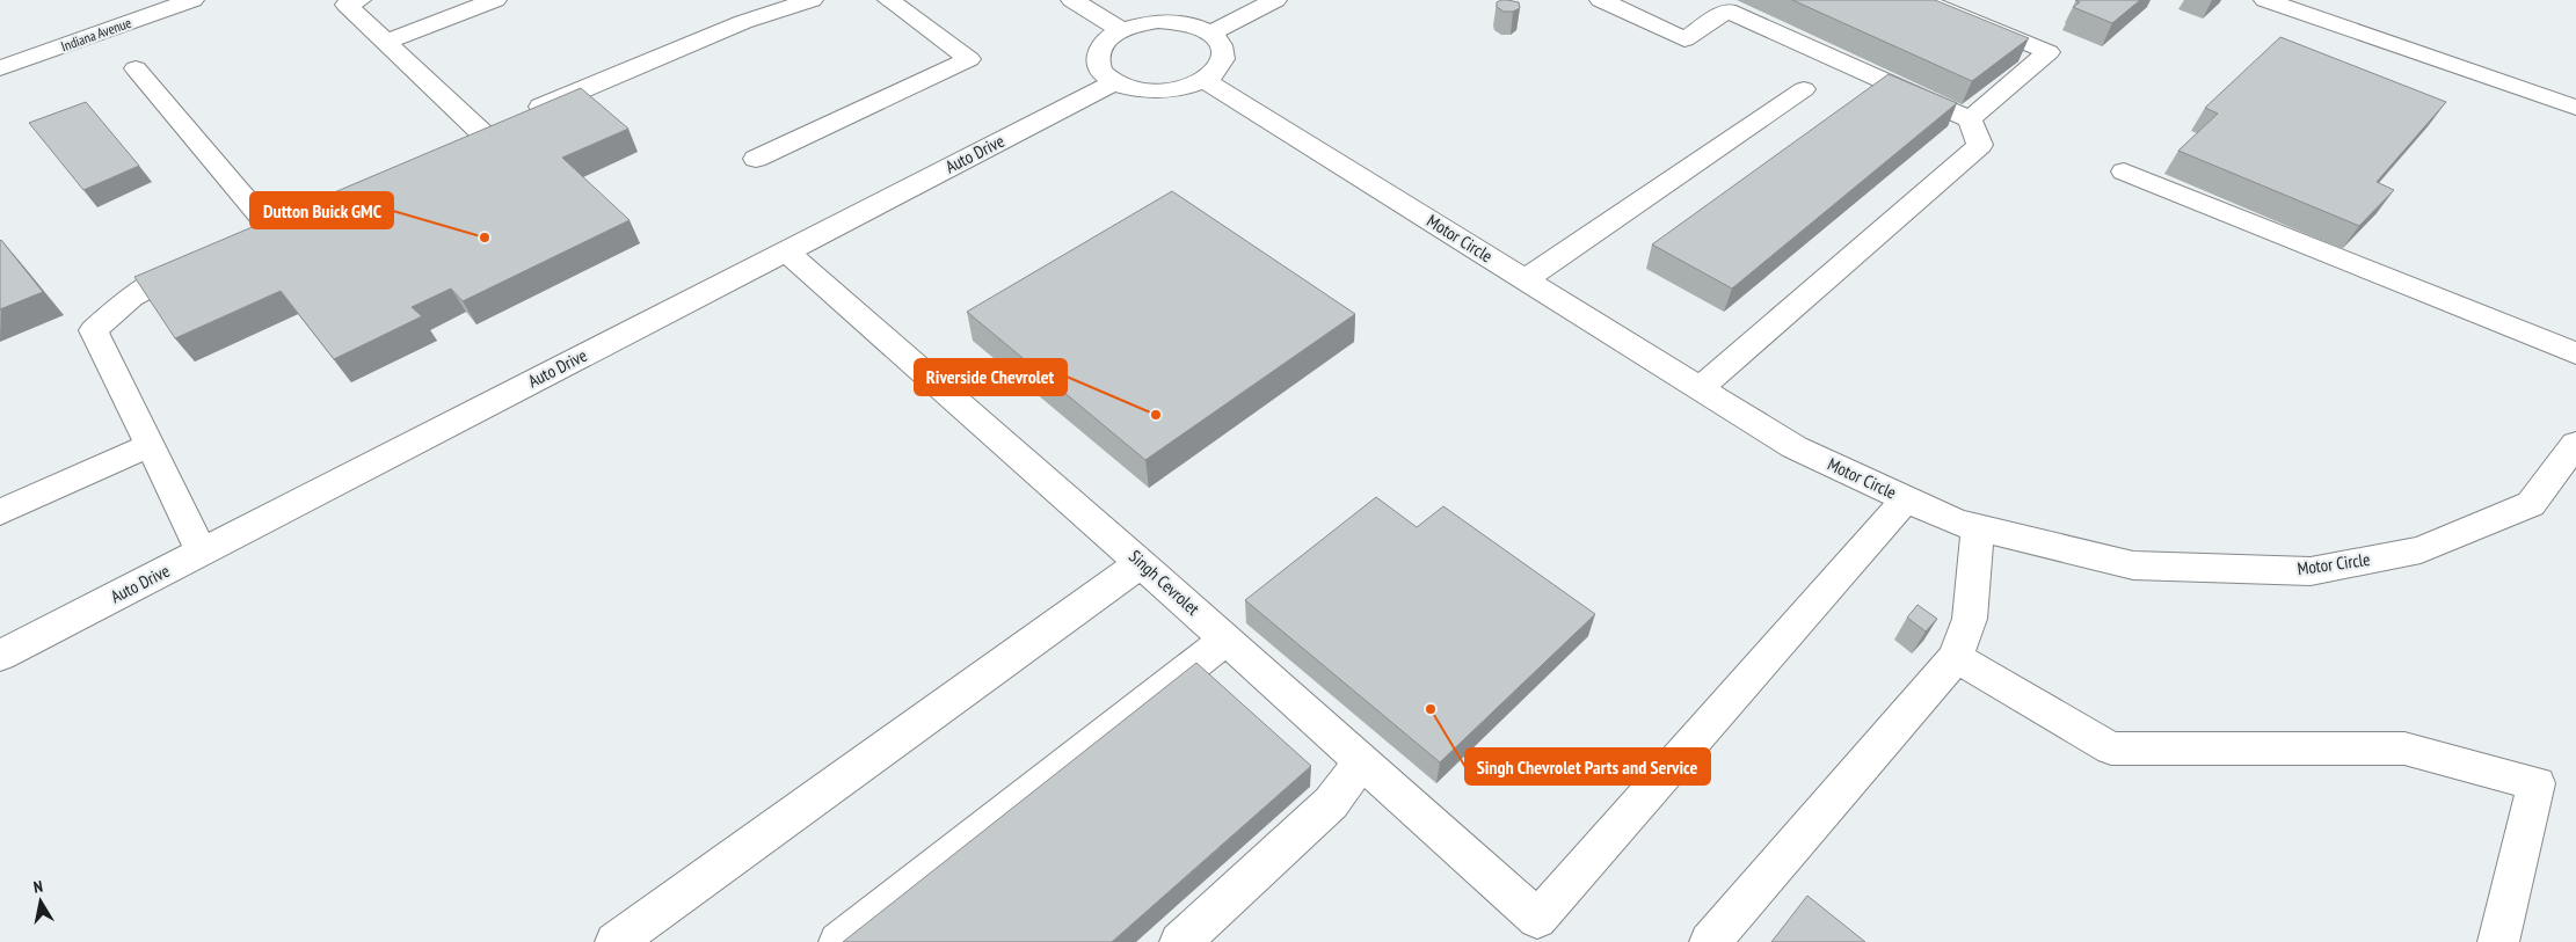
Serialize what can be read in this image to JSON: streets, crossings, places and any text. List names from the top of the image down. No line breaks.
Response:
{"streets":{"street":["Indiana Avenue","Auto Drive","Motor Circle","Singh Cevrolet"]},"crossings":[["Auto Drive","Motor Circle"],["Auto Drive","Singh Cevrolet"],["Motor Circle","Singh Cevrolet"]],"places":["Dutton Buick GMC","Riverside Chevrolet","Singh Chevrolet Parts and Service"],"north":"top"}
